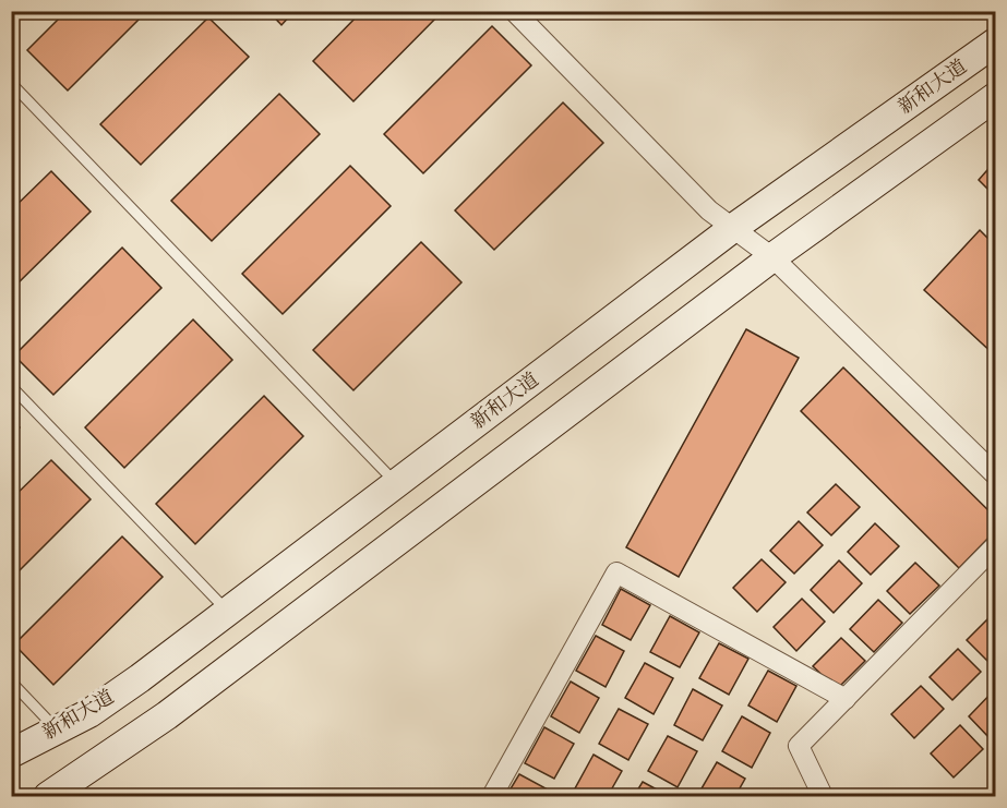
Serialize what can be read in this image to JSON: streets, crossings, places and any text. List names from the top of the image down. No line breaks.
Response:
{"streets":{"main road":["新和大道"]}}
